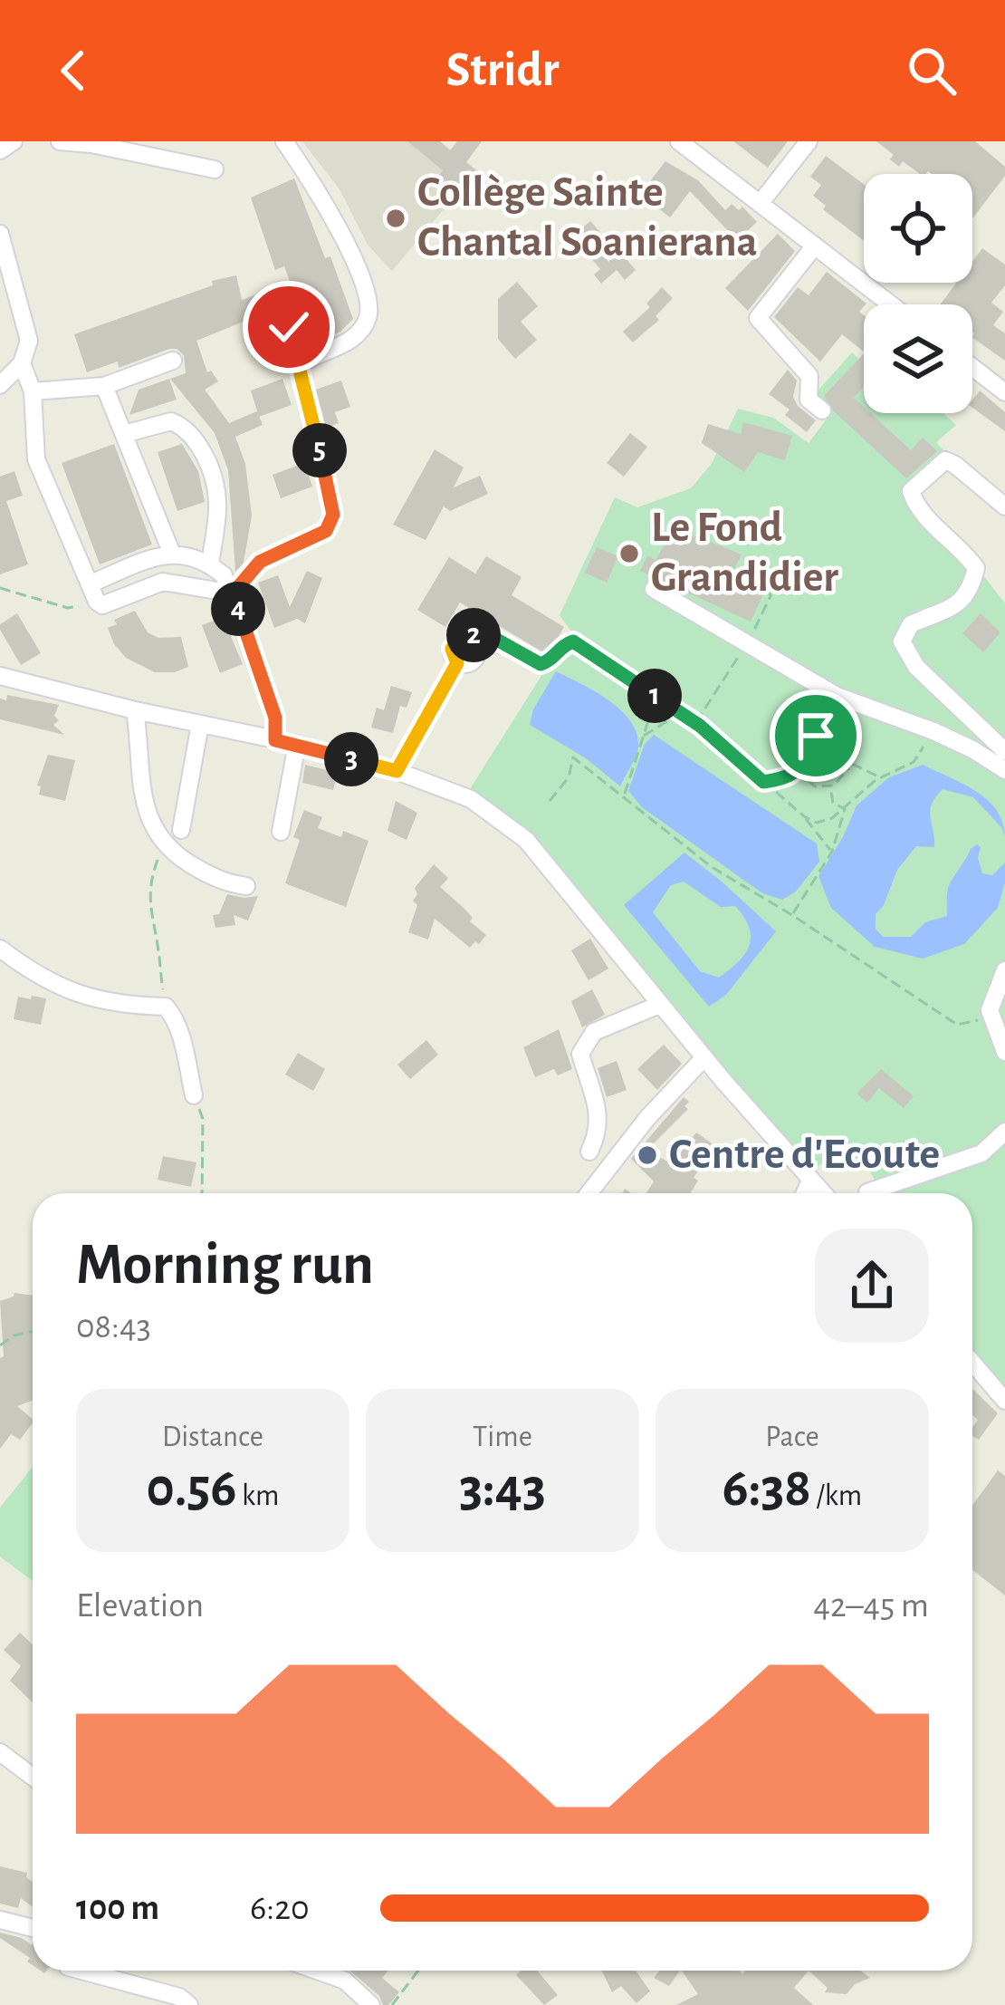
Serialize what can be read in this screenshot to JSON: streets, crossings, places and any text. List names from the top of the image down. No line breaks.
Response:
{"places":["Collège Sainte Chantal Soanierana","Le Fond Grandidier","Centre d'Ecoute"],"page":{"header":"Stridr","pins":["5","4","2","1","3"],"heading":["Morning run","08:43"],"stats":[["Distance","0.56 km"],["Time","3:43"],["Pace","6:38 /km"]],"chart":["Elevation","42–45 m"],"list":[{"name":"100 m","note":"6:20"}]}}
